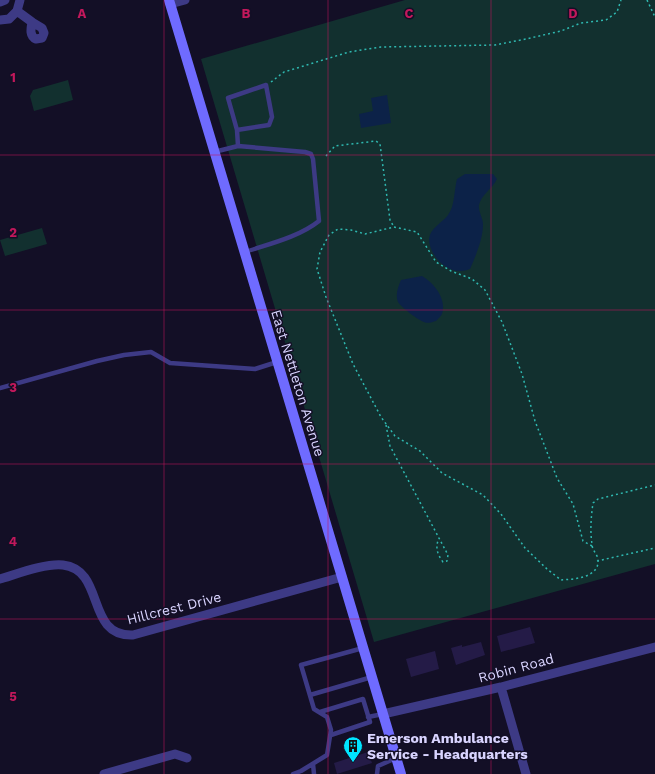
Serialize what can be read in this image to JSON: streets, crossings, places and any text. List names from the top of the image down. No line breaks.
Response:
{"streets":{"main road":["East Nettleton Avenue"],"street":["Hillcrest Drive","Robin Road"]},"crossings":[["East Nettleton Avenue","Hillcrest Drive"],["East Nettleton Avenue","Robin Road"]],"places":{"building":["Emerson Ambulance Service - Headquarters"]},"grid":{"columns":["A","B","C","D"],"rows":["1","2","3","4","5"]}}
